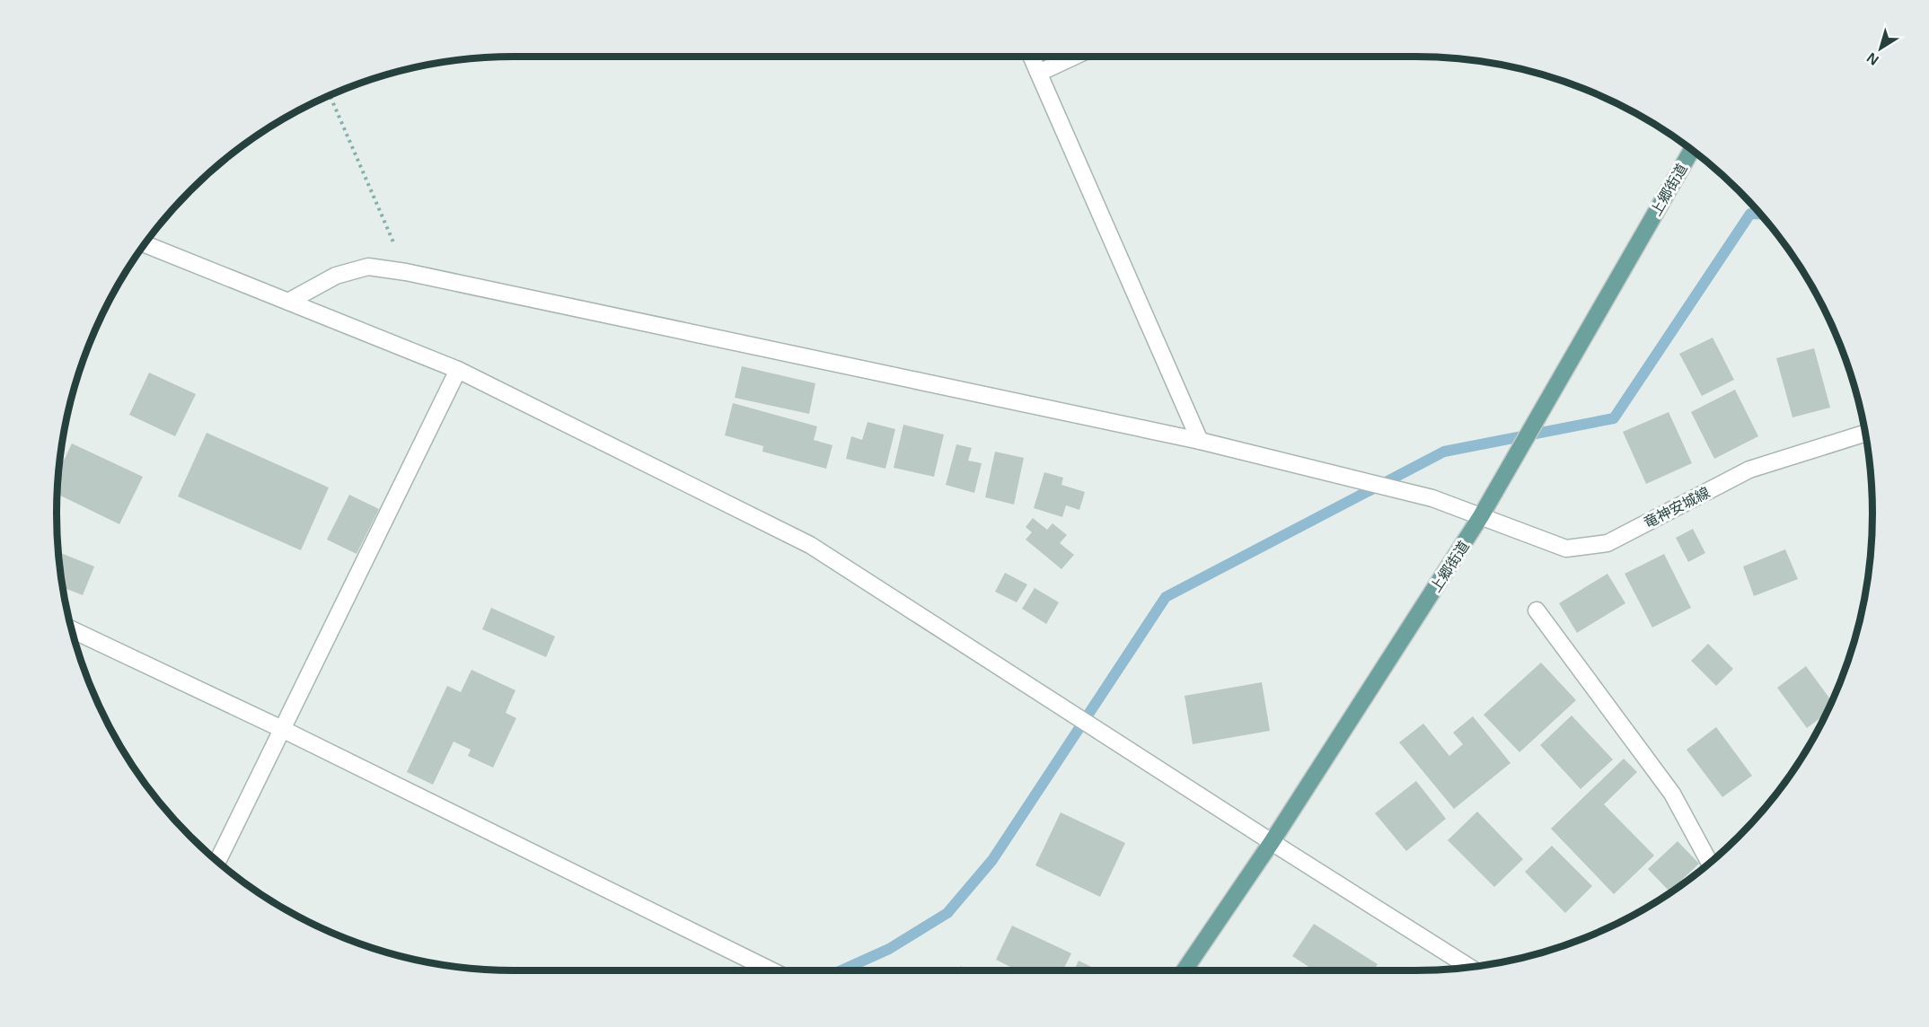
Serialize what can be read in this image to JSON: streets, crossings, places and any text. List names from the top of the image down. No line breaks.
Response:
{"streets":{"main road":["上郷街道"],"street":["竜神安城線"]},"crossings":[["上郷街道","竜神安城線"]],"north":"bottom left"}
